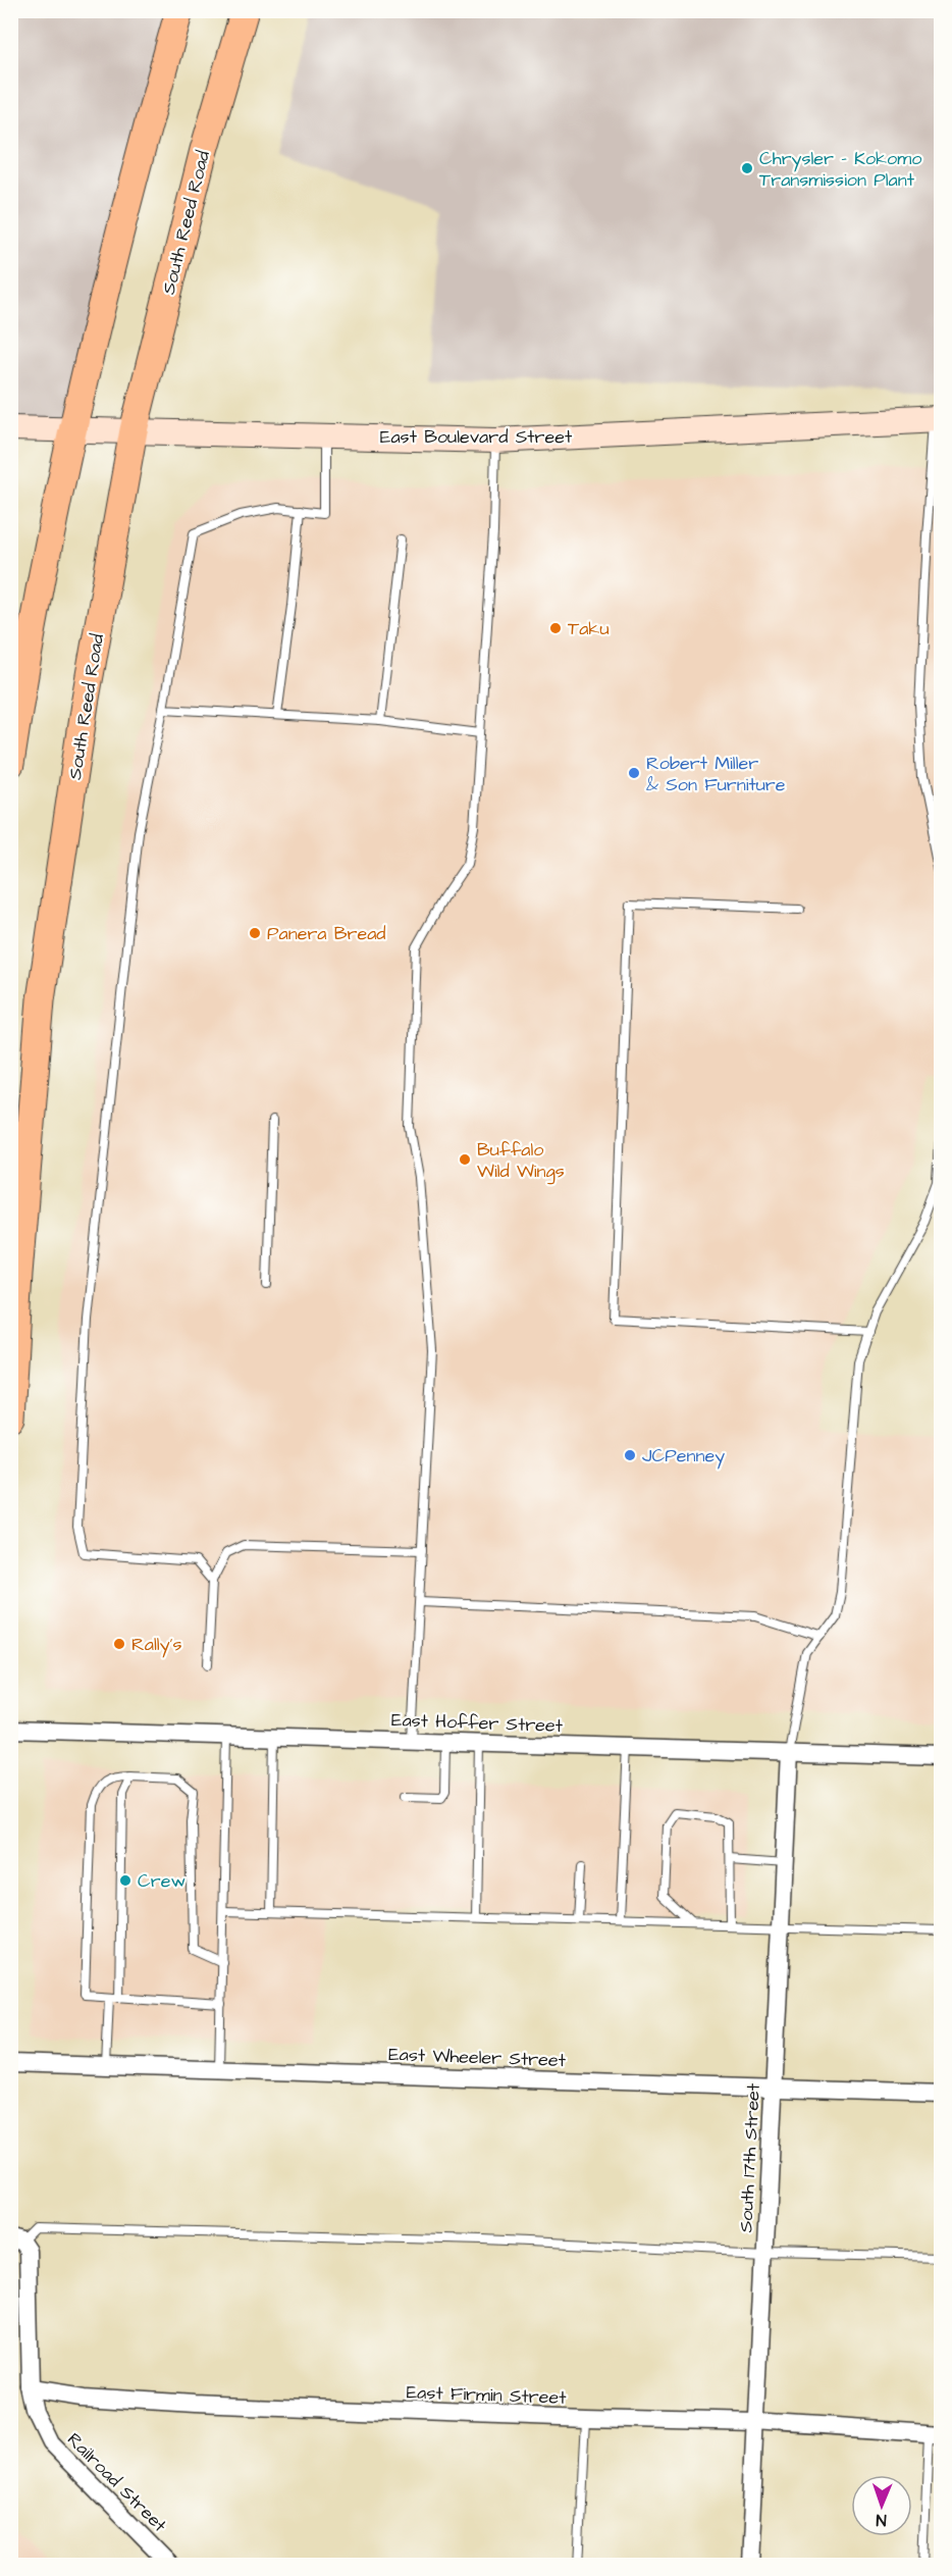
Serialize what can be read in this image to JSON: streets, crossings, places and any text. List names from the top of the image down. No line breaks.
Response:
{"streets":{"main road":["South Reed Road","East Boulevard Street"],"street":["East Hoffer Street","East Wheeler Street","South 17th Street","East Firmin Street","Railroad Street"]},"crossings":[["South Reed Road","East Boulevard Street"],["East Hoffer Street","South 17th Street"],["East Wheeler Street","South 17th Street"],["South 17th Street","East Firmin Street"],["East Firmin Street","Railroad Street"]],"places":["Chrysler - Kokomo Transmission Plant","Taku","Robert Miller & Son Furniture","Panera Bread","Buffalo Wild Wings","JCPenney","Rally's","Crew"],"north":"bottom"}
